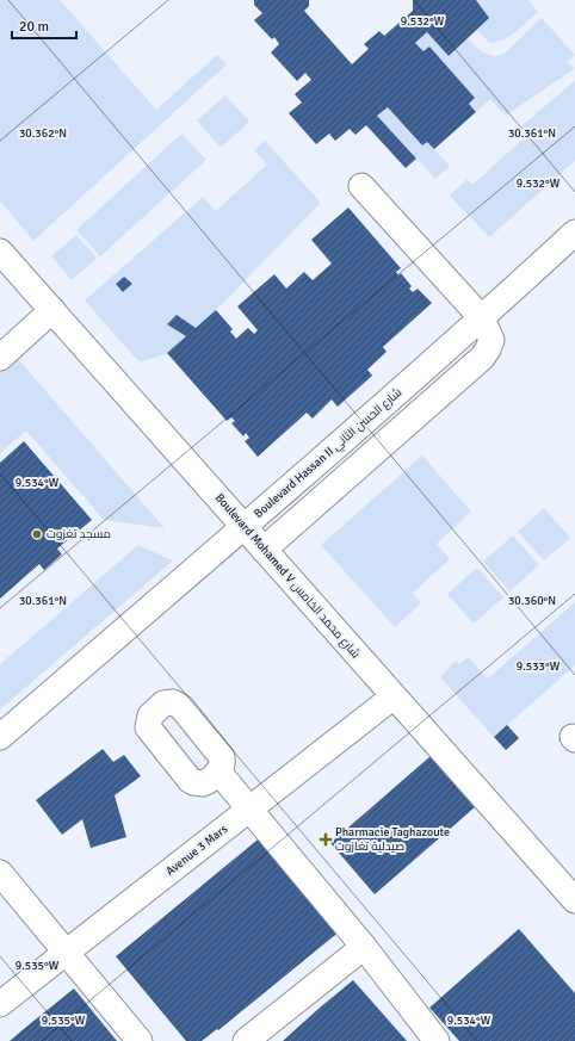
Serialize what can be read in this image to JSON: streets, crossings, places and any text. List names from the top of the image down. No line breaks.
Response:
{"streets":{"street":["Boulevard Hassan II شارع الحسن الثاني","Boulevard Mohamed V شارع محمد الخامس","Avenue 3 Mars"]},"crossings":[["Boulevard Hassan II شارع الحسن الثاني","Boulevard Mohamed V شارع محمد الخامس"],["Boulevard Mohamed V شارع محمد الخامس","Avenue 3 Mars"]],"places":{"other":["مسجد تغزوت"],"health":["Pharmacie Taghazoute صيدلية تغازوت"]},"scale_bar":"20 m","coordinates":["9.532°W","30.362°N","30.361°N","9.534°W","30.360°N","9.533°W","9.535°W"]}
